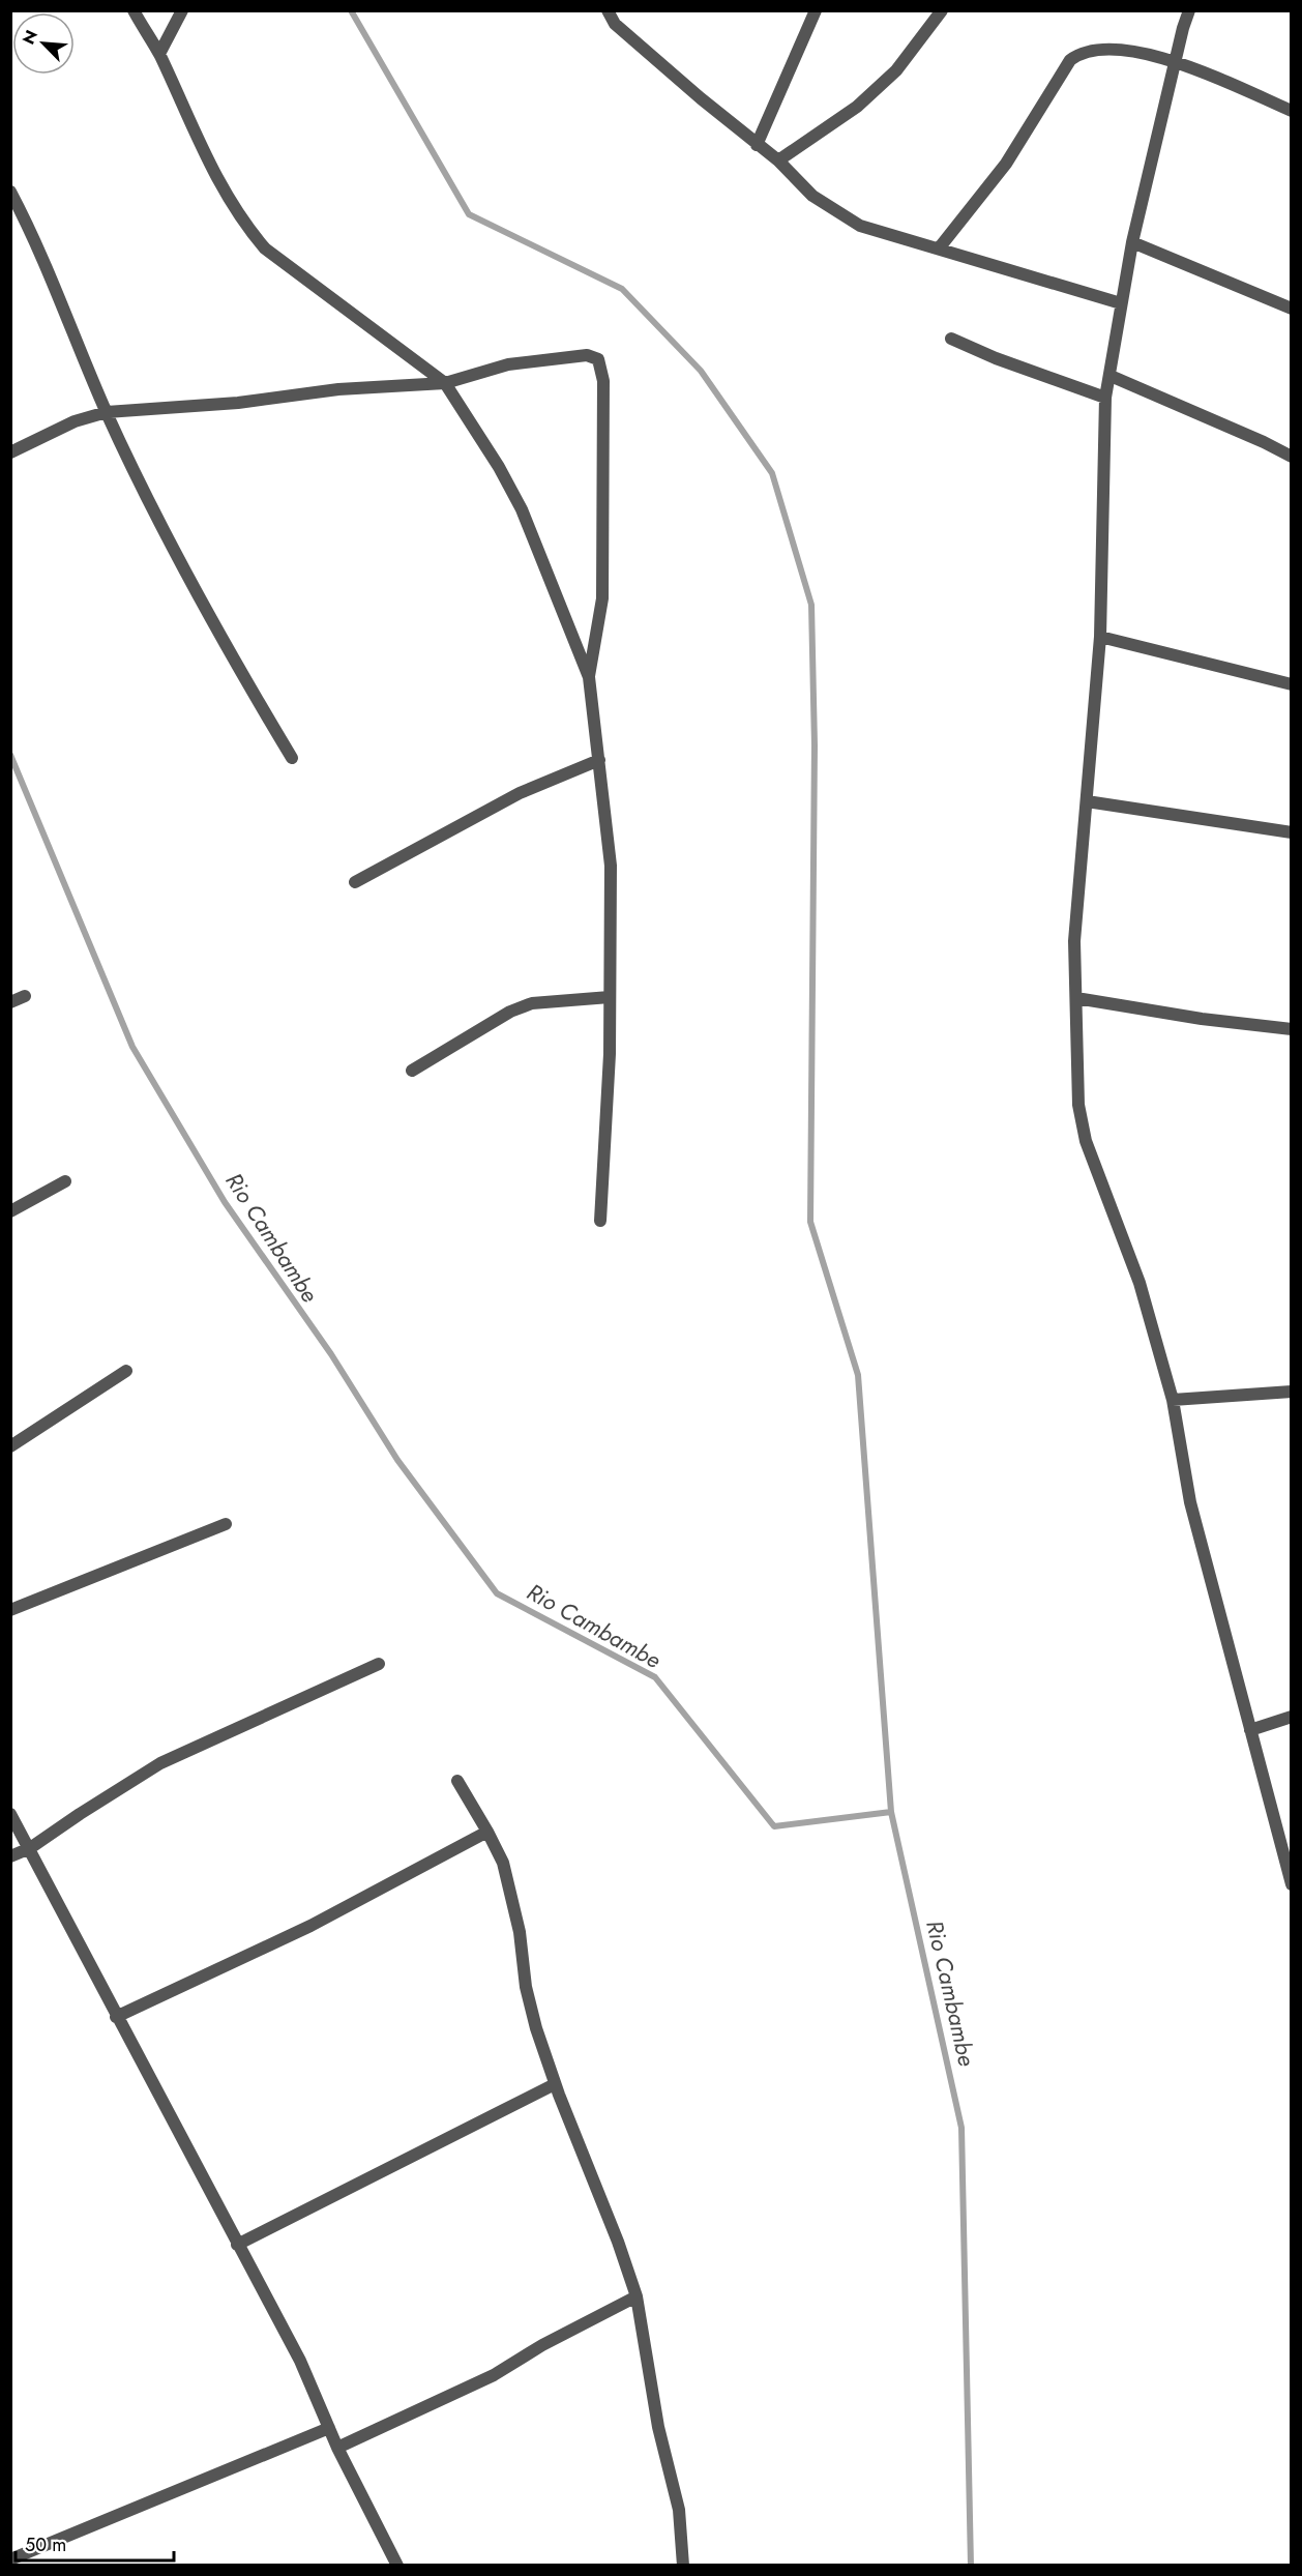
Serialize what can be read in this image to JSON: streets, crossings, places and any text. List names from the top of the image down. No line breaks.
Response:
{"water":["Rio Cambambe"],"scale_bar":"50 m","north":"top left"}
